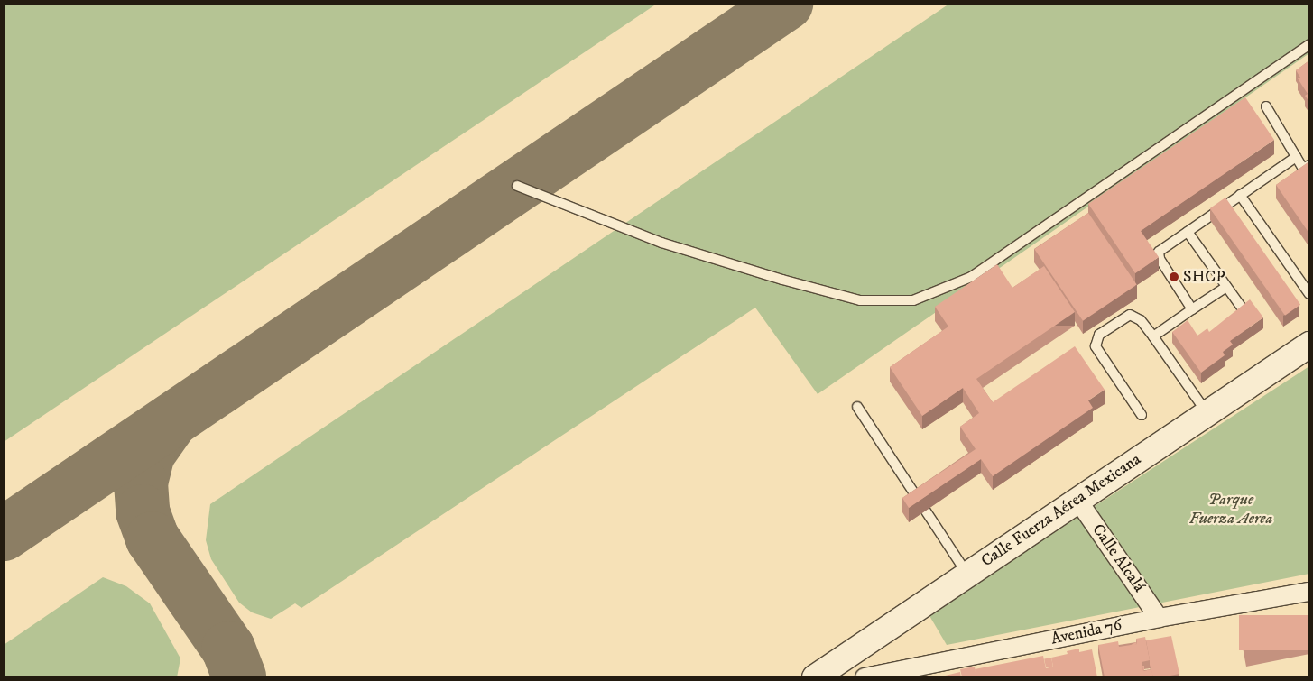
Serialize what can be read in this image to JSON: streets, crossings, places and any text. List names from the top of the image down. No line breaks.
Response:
{"streets":{"main road":["Calle Fuerza Aérea Mexicana"],"street":["Calle Alcalá","Avenida 76"]},"crossings":[["Calle Fuerza Aérea Mexicana","Calle Alcalá"],["Calle Alcalá","Avenida 76"]],"parks":["Parque Fuerza Aerea"],"places":["SHCP"]}
